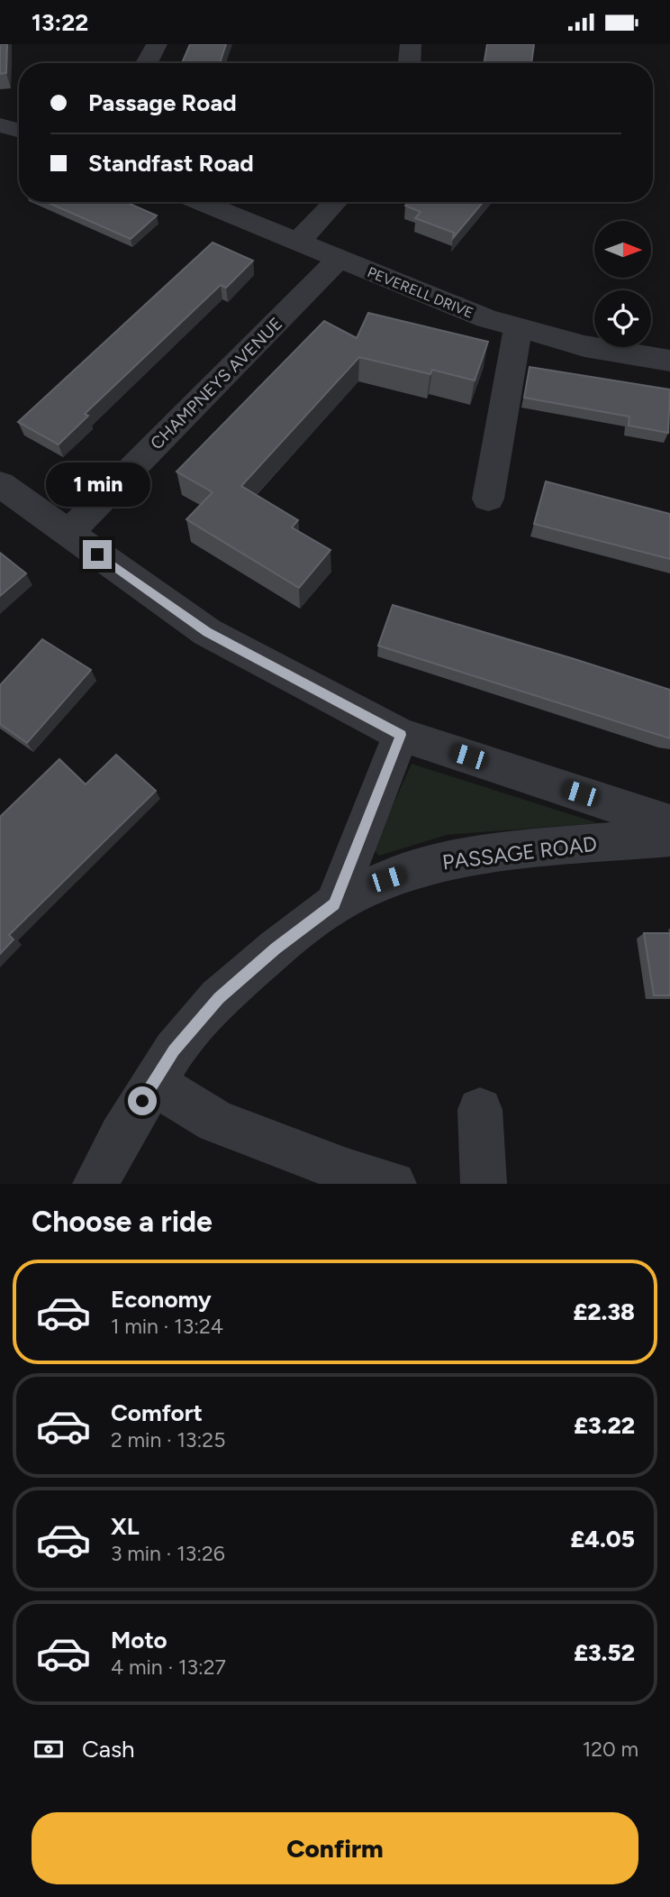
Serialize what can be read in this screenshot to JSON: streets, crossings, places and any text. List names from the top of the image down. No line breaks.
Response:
{"streets":{"street":["PEVERELL DRIVE","CHAMPNEYS AVENUE","PASSAGE ROAD"]},"crossings":[["PEVERELL DRIVE","CHAMPNEYS AVENUE"]],"north":"right","page":{"status":"13:22","banner":["Passage Road","Standfast Road"],"bubble":"1 min","heading":"Choose a ride","list":[{"name":"Economy","note":"1 min · 13:24","value":"£2.38"},{"name":"Comfort","note":"2 min · 13:25","value":"£3.22"},{"name":"XL","note":"3 min · 13:26","value":"£4.05"},{"name":"Moto","note":"4 min · 13:27","value":"£3.52"}],"pay":["Cash","120 m"],"buttons":"Confirm"}}
